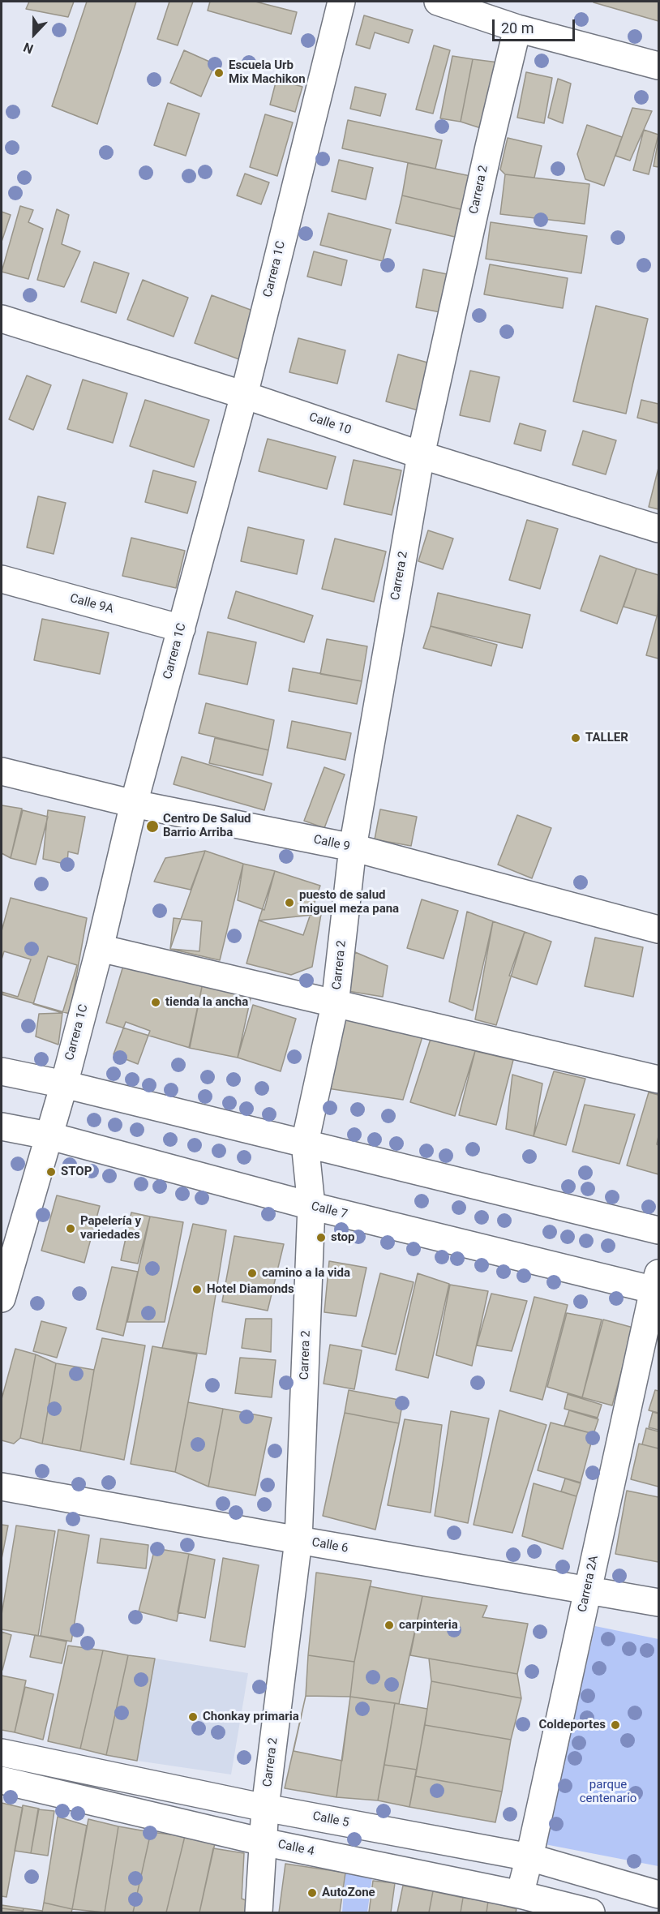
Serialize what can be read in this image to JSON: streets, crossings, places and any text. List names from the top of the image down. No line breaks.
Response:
{"streets":{"street":["Carrera 2","Carrera 1C","Calle 10","Calle 9A","Calle 9","Calle 7","Calle 6","Carrera 2A","Calle 5","Calle 4"]},"crossings":[["Carrera 2","Calle 10"],["Carrera 2","Calle 9"],["Carrera 2","Calle 7"],["Carrera 2","Calle 6"],["Carrera 2","Calle 5"],["Carrera 2","Calle 4"],["Carrera 1C","Calle 10"],["Carrera 1C","Calle 9A"],["Carrera 1C","Calle 9"],["Carrera 1C","Calle 7"],["Calle 7","Carrera 2A"],["Calle 6","Carrera 2A"],["Carrera 2A","Calle 5"],["Carrera 2A","Calle 4"]],"parks":["parque centenario"],"places":["Escuela Urb Mix Machikon","TALLER","Centro De Salud Barrio Arriba","puesto de salud miguel meza pana","tienda la ancha","STOP","Papelería y variedades","stop","camino a la vida","Hotel Diamonds","carpinteria","Chonkay primaria","Coldeportes","AutoZone"],"scale_bar":"20 m","north":"bottom"}
